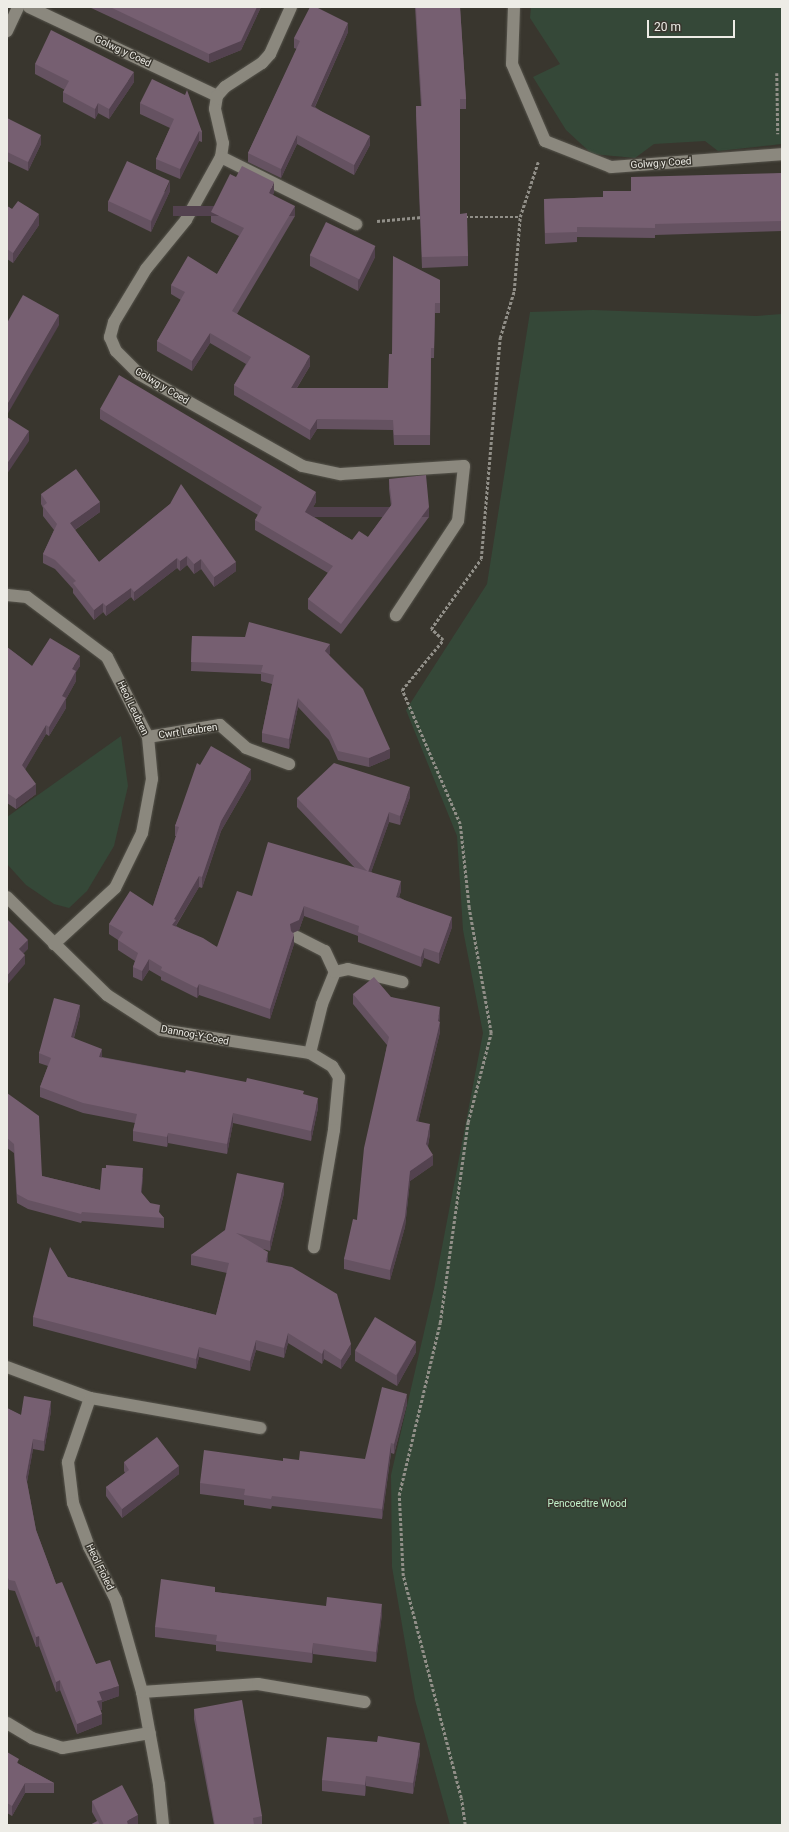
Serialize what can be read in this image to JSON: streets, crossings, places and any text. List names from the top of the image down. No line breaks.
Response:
{"streets":{"street":["Golwg y Coed","Heol Leubren","Cwrt Leubren","Dannog-Y-Coed","Heol Fioled"]},"crossings":[["Heol Leubren","Cwrt Leubren"],["Heol Leubren","Dannog-Y-Coed"]],"parks":["Pencoedtre Wood"],"scale_bar":"20 m"}
